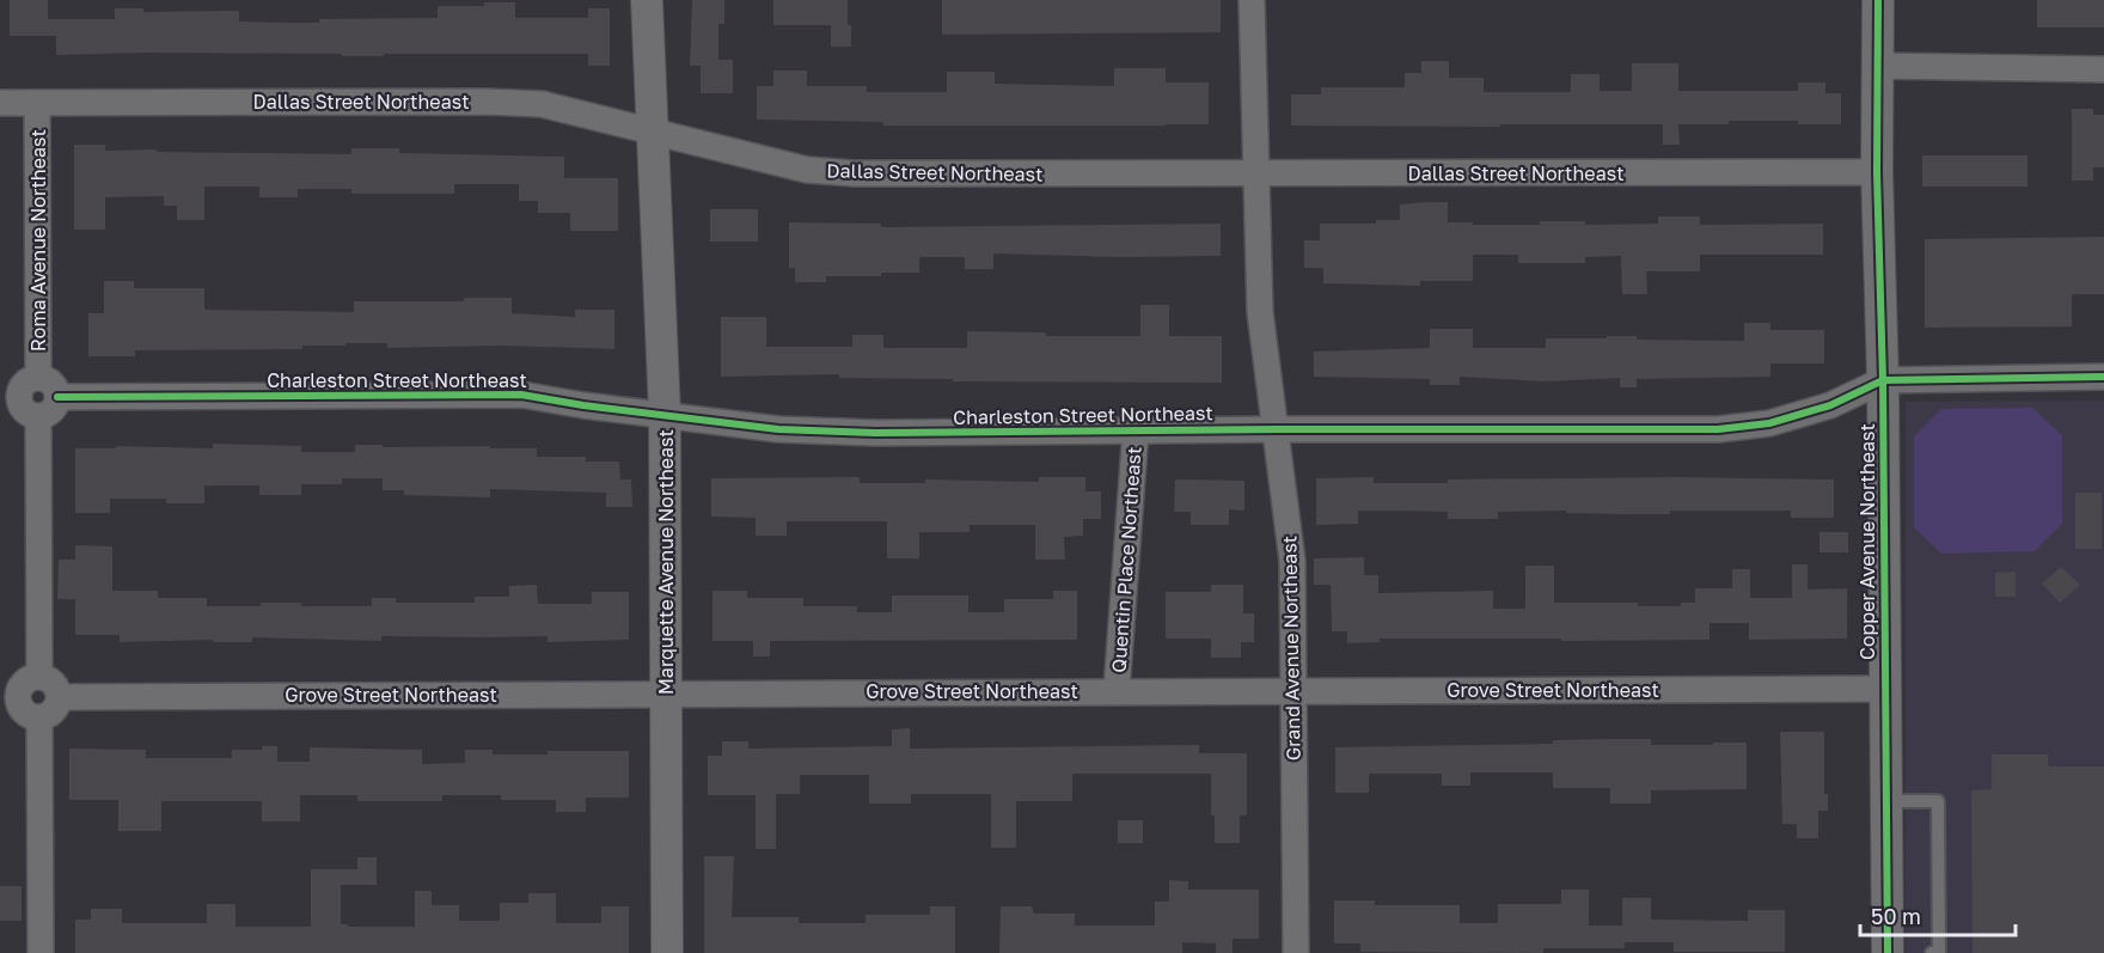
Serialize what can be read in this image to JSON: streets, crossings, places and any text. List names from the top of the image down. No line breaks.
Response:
{"streets":{"street":["Dallas Street Northeast","Roma Avenue Northeast","Charleston Street Northeast","Copper Avenue Northeast","Quentin Place Northeast","Marquette Avenue Northeast","Grand Avenue Northeast","Grove Street Northeast"]},"crossings":[["Dallas Street Northeast","Roma Avenue Northeast"],["Dallas Street Northeast","Copper Avenue Northeast"],["Dallas Street Northeast","Marquette Avenue Northeast"],["Dallas Street Northeast","Grand Avenue Northeast"],["Roma Avenue Northeast","Charleston Street Northeast"],["Charleston Street Northeast","Copper Avenue Northeast"],["Charleston Street Northeast","Quentin Place Northeast"],["Charleston Street Northeast","Marquette Avenue Northeast"],["Charleston Street Northeast","Grand Avenue Northeast"],["Copper Avenue Northeast","Grove Street Northeast"],["Quentin Place Northeast","Grove Street Northeast"],["Marquette Avenue Northeast","Grove Street Northeast"],["Grand Avenue Northeast","Grove Street Northeast"]],"scale_bar":"50 m"}
